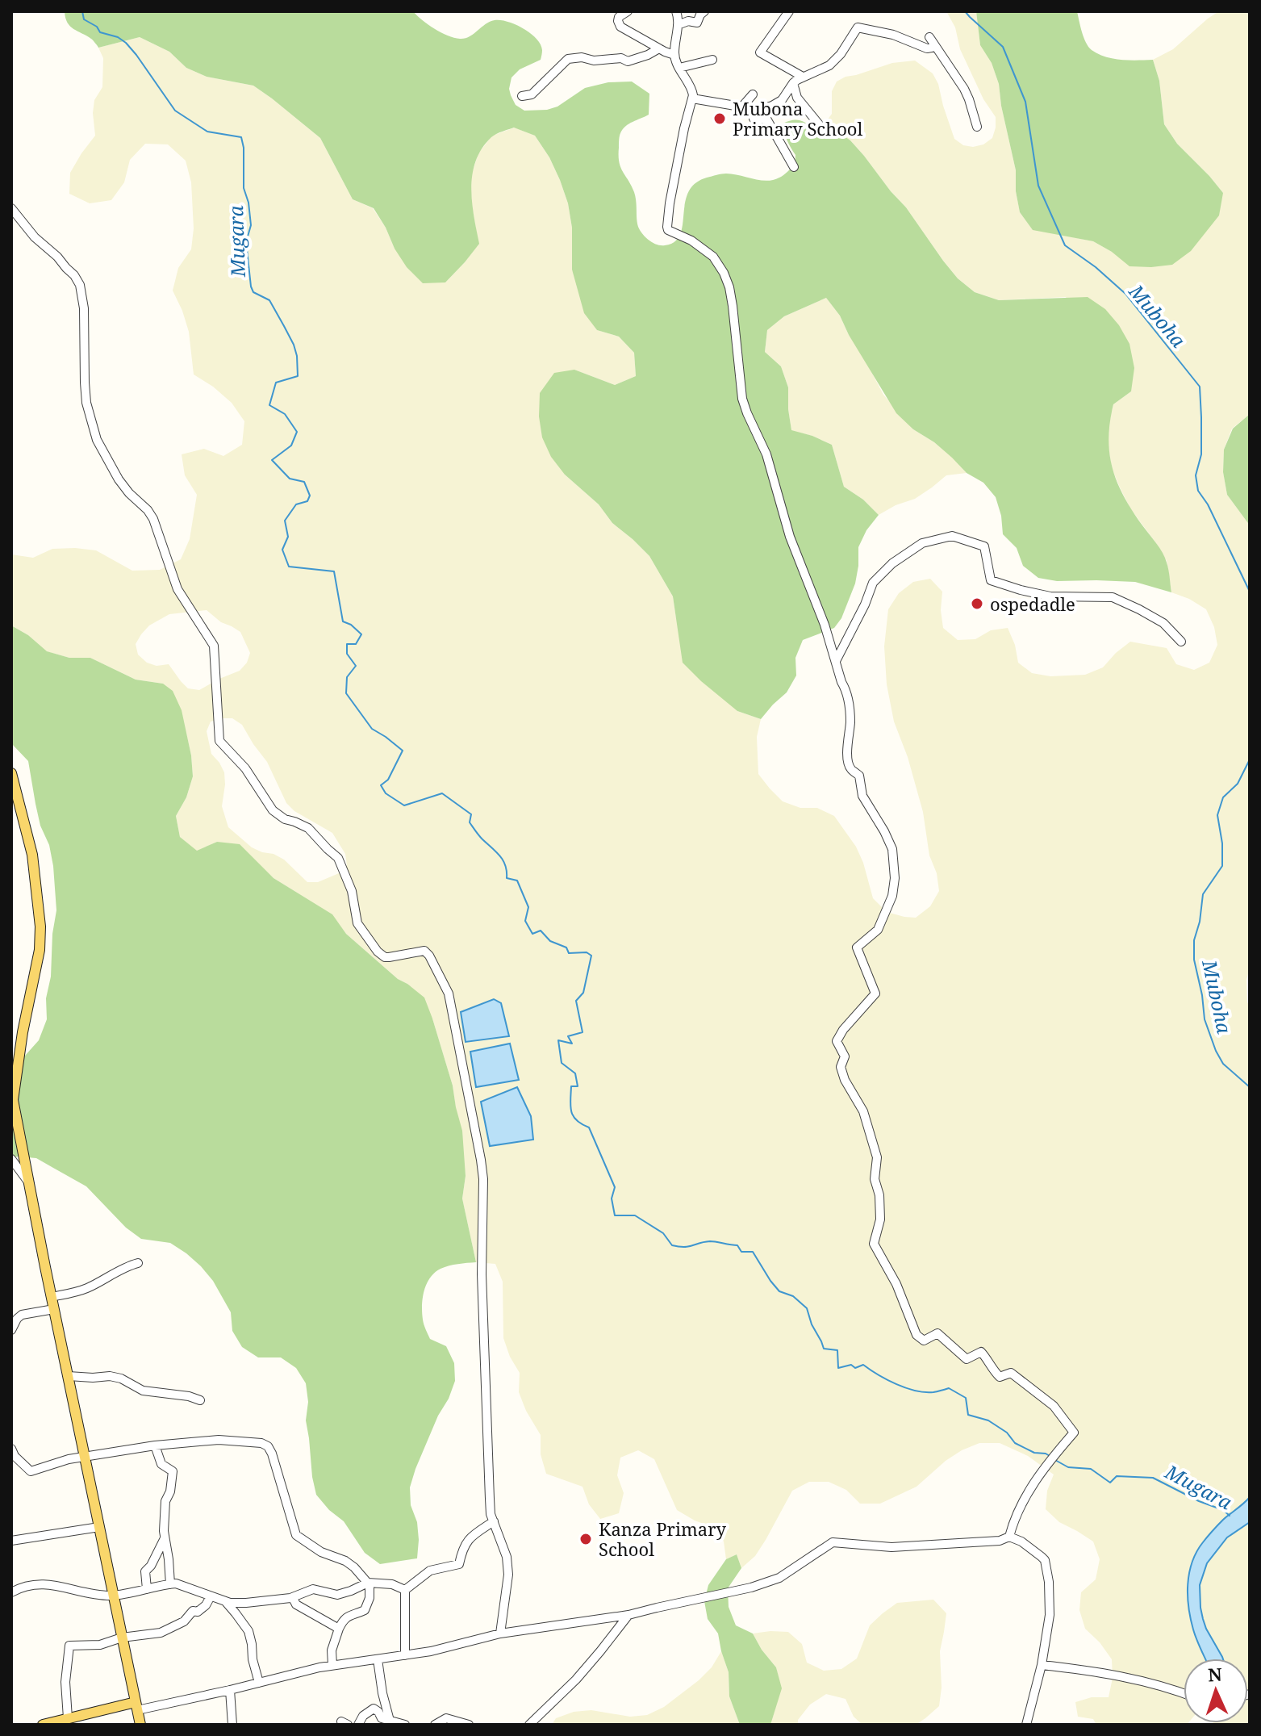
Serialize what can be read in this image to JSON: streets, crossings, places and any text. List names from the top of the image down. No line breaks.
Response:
{"water":["Mugara","Muboha"],"places":["Mubona Primary School","ospedadle","Kanza Primary School"],"north":"top"}
